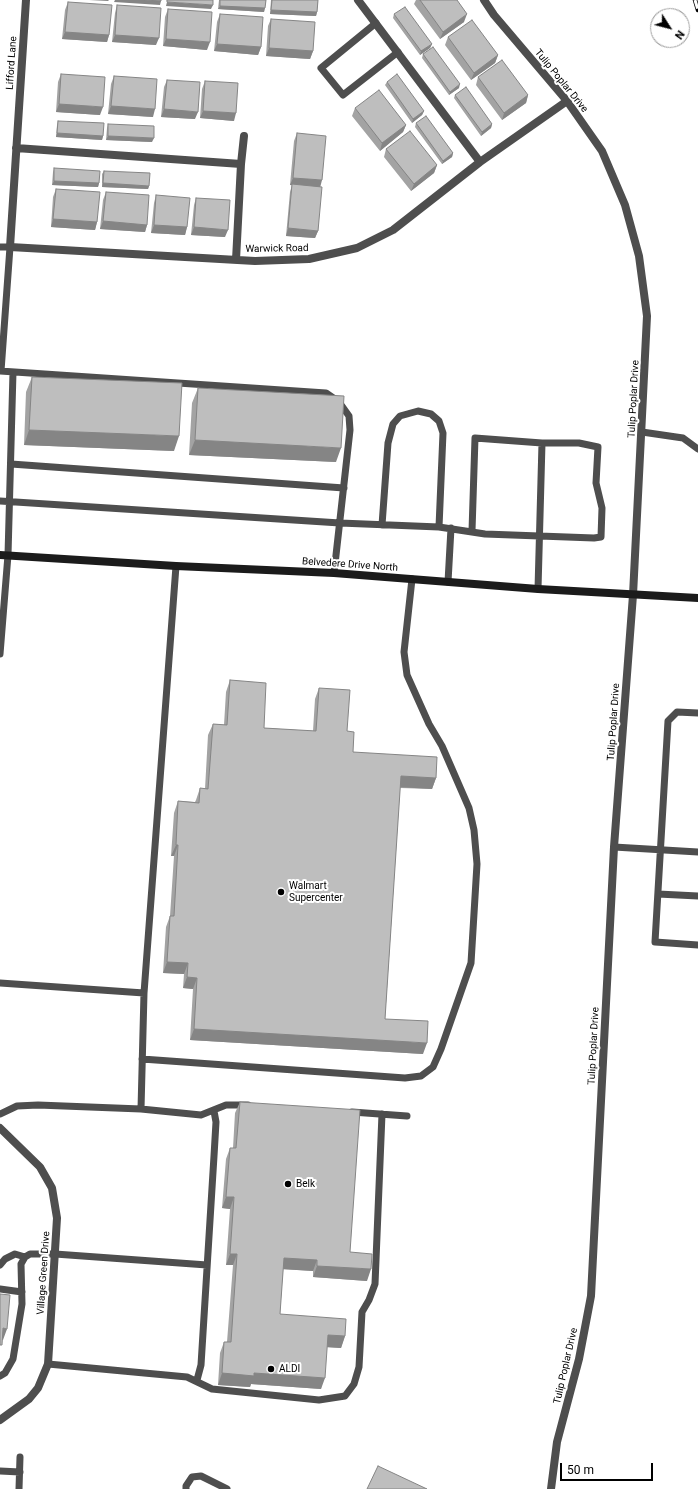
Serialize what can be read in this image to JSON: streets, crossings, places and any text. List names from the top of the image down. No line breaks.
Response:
{"streets":{"street":["Lifford Lane","Tulip Poplar Drive","Warwick Road","Belvedere Drive North","Village Green Drive"]},"crossings":[["Lifford Lane","Warwick Road"],["Tulip Poplar Drive","Warwick Road"],["Tulip Poplar Drive","Belvedere Drive North"]],"places":["Walmart Supercenter","Belk","ALDI"],"scale_bar":"50 m","north":"bottom right"}
